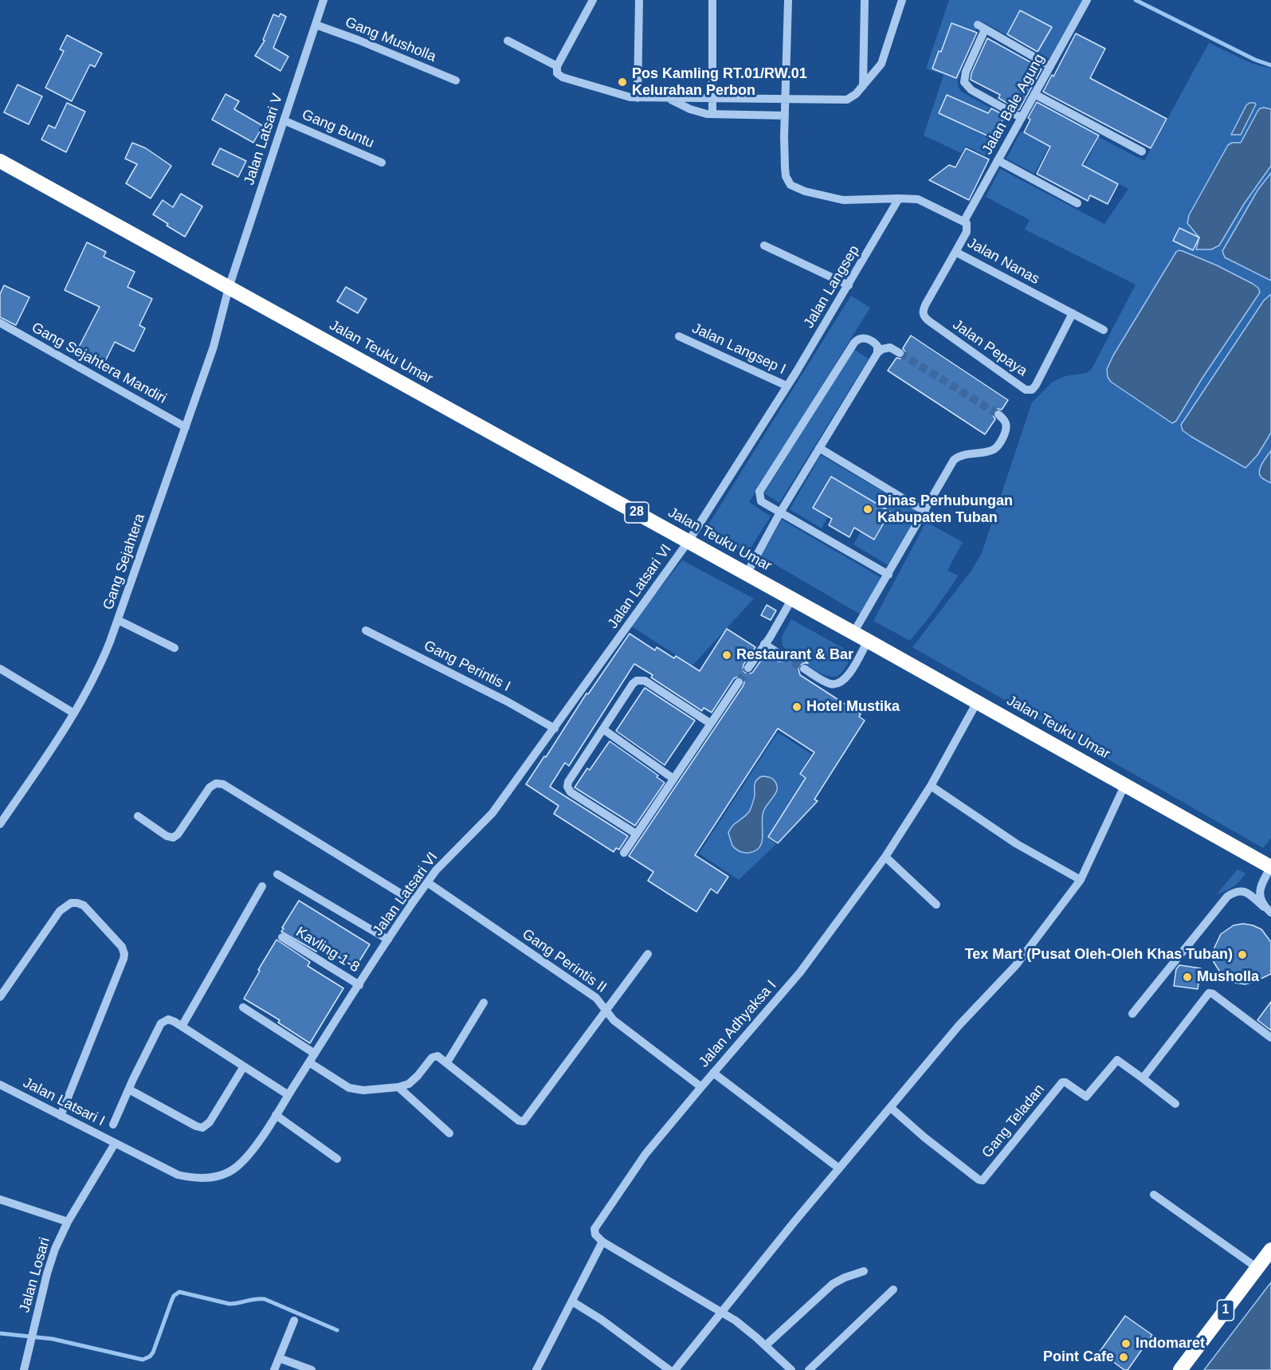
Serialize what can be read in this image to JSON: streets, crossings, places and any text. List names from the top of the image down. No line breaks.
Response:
{"streets":{"highway":["Jalan Teuku Umar","28","1"],"street":["Gang Musholla","Jalan Bale Agung","Gang Buntu","Jalan Latsari V","Jalan Nanas","Jalan Langsep","Jalan Pepaya","Jalan Langsep I","Gang Sejahtera Mandiri","Gang Sejahtera","Jalan Latsari VI","Gang Perintis I","Kavling 1-8","Gang Perintis II","Jalan Adhyaksa I","Jalan Latsari I","Gang Teladan","Jalan Losari"]},"crossings":[["Gang Musholla","Jalan Latsari V"],["Jalan Bale Agung","Jalan Nanas"],["Gang Buntu","Jalan Latsari V"],["Jalan Latsari V","Jalan Teuku Umar"],["Jalan Latsari V","Gang Sejahtera"],["Jalan Nanas","Jalan Langsep"],["Jalan Nanas","Jalan Pepaya"],["Jalan Langsep","Jalan Langsep I"],["Jalan Langsep","Jalan Teuku Umar"],["Jalan Langsep","Jalan Latsari VI"],["Jalan Teuku Umar","Gang Sejahtera"],["Jalan Teuku Umar","Jalan Latsari VI"],["Jalan Teuku Umar","Jalan Adhyaksa I"],["Gang Sejahtera Mandiri","Gang Sejahtera"],["Jalan Latsari VI","Gang Perintis I"],["Jalan Latsari VI","Kavling 1-8"],["Jalan Latsari VI","Gang Perintis II"],["Jalan Latsari VI","Jalan Latsari I"],["Jalan Latsari VI","Jalan Losari"],["Gang Perintis II","Jalan Adhyaksa I"],["Jalan Latsari I","Jalan Losari"]],"places":["Pos Kamling RT.01/RW.01 Kelurahan Perbon","Dinas Perhubungan Kabupaten Tuban","Restaurant & Bar","Hotel Mustika","Tex Mart (Pusat Oleh-Oleh Khas Tuban)","Musholla","Indomaret","Point Cafe"]}
